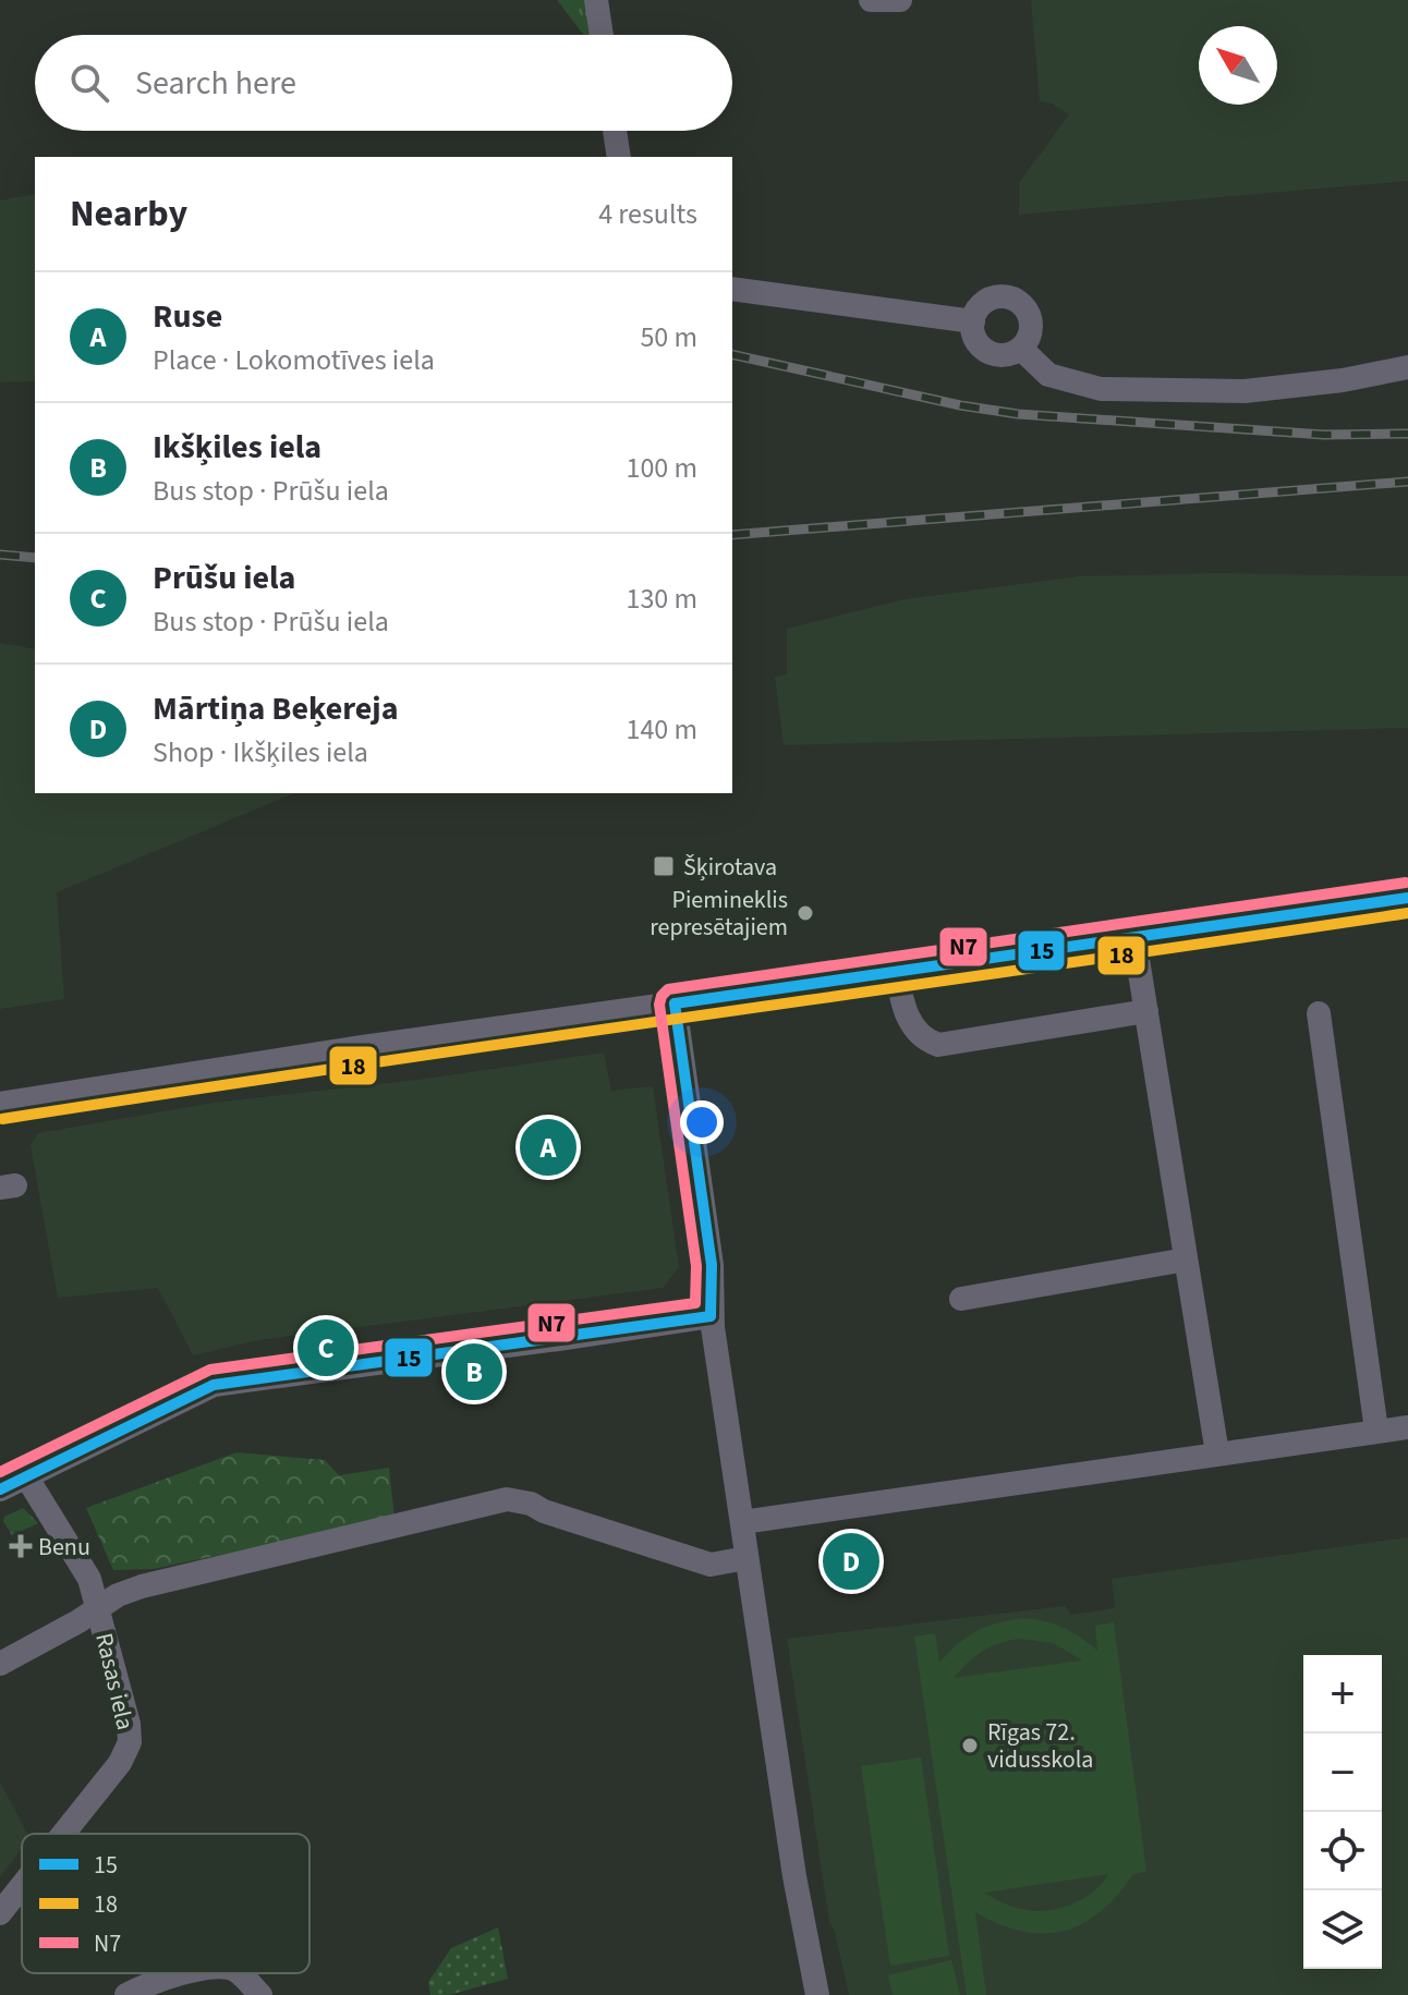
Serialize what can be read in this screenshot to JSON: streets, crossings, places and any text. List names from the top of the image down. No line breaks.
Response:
{"streets":{"street":["Rasas iela"]},"places":{"transit":["Šķirotava"],"other":["Piemineklis represētajiem","Rīgas 72. vidusskola"],"health":["Benu"]},"lines":["transit line N7","transit line 15","transit line 18"],"legend":["15","18","N7"],"north":"top left","page":{"search":"Search here","heading":["Nearby","4 results"],"list":[{"mark":"A","name":"Ruse","note":"Place · Lokomotīves iela","value":"50 m"},{"mark":"B","name":"Ikšķiles iela","note":"Bus stop · Prūšu iela","value":"100 m"},{"mark":"C","name":"Prūšu iela","note":"Bus stop · Prūšu iela","value":"130 m"},{"mark":"D","name":"Mārtiņa Beķereja","note":"Shop · Ikšķiles iela","value":"140 m"}],"pins":["A","C","B","D"],"map_buttons":["+","−"]}}
